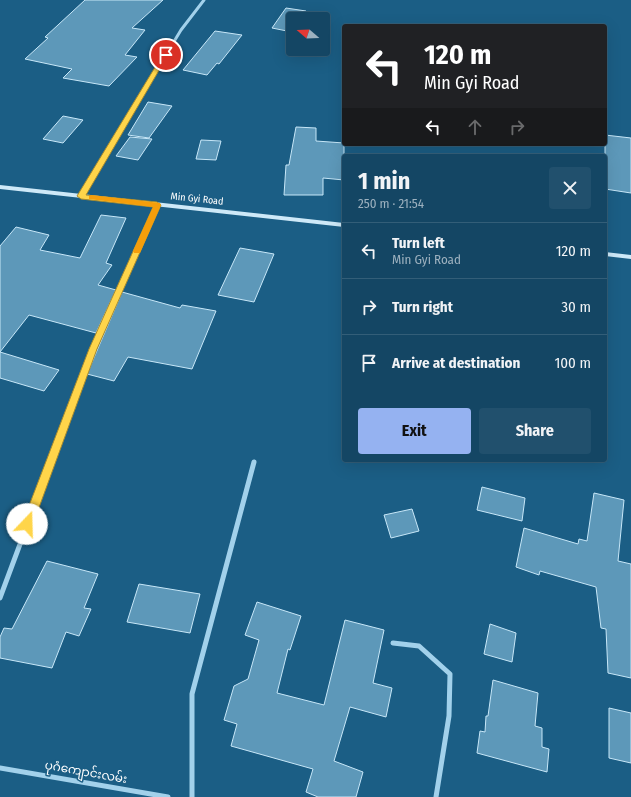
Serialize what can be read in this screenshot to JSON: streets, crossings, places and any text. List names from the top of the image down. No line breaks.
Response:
{"streets":{"main road":["Min Gyi Road"],"street":["ပုဂံကျောင်းလမ်း"]},"north":"left","page":{"turn":["120 m","Min Gyi Road"],"heading":["1 min","250 m · 21:54"],"list":[{"name":"Turn left","note":"Min Gyi Road","value":"120 m"},{"name":"Turn right","value":"30 m"},{"name":"Arrive at destination","value":"100 m"}],"buttons":["Exit","Share"]}}
